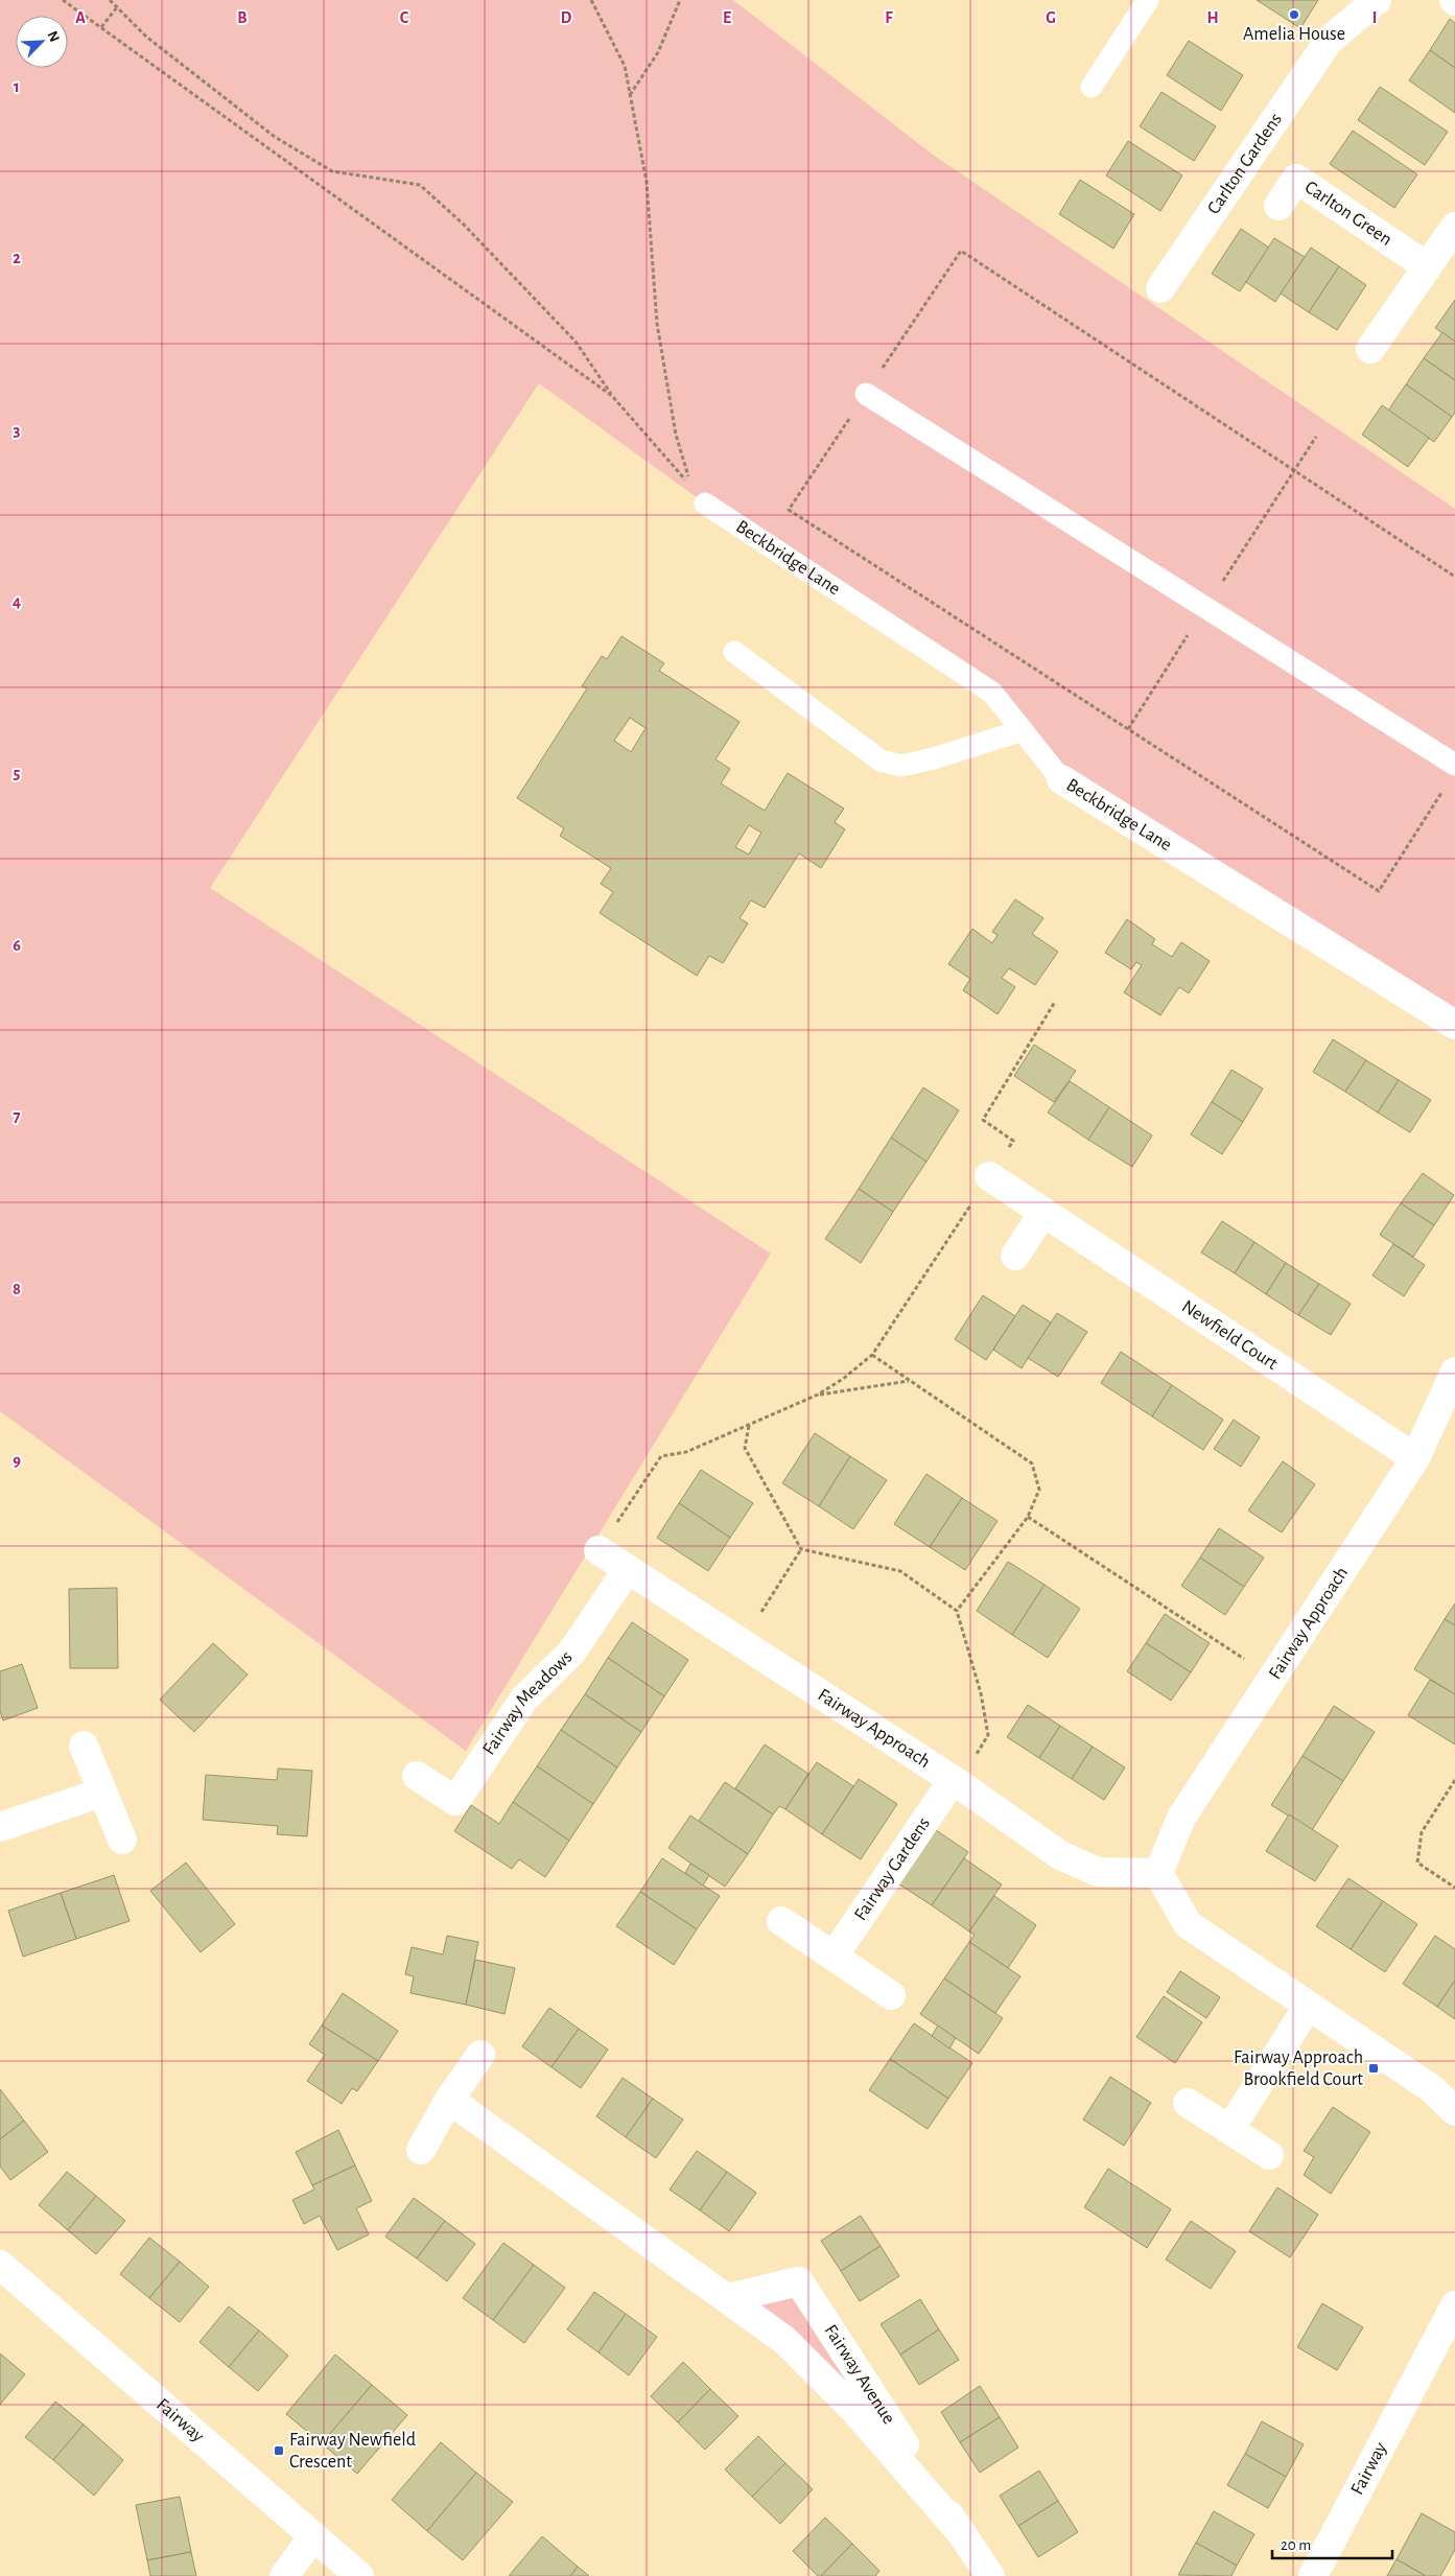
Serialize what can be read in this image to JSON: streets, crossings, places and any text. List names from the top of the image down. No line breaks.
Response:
{"streets":{"street":["Carlton Gardens","Carlton Green","Beckbridge Lane","Newfield Court","Fairway Approach","Fairway Meadows","Fairway Gardens","Fairway Avenue","Fairway"]},"crossings":[["Newfield Court","Fairway Approach"],["Fairway Approach","Fairway Meadows"],["Fairway Approach","Fairway Gardens"]],"places":{"other":["Amelia House"],"transit":["Fairway Approach Brookfield Court","Fairway Newfield Crescent"]},"scale_bar":"20 m","north":"top right","grid":{"columns":["A","B","C","D","E","F","G","H","I"],"rows":["1","2","3","4","5","6","7","8","9"]}}
